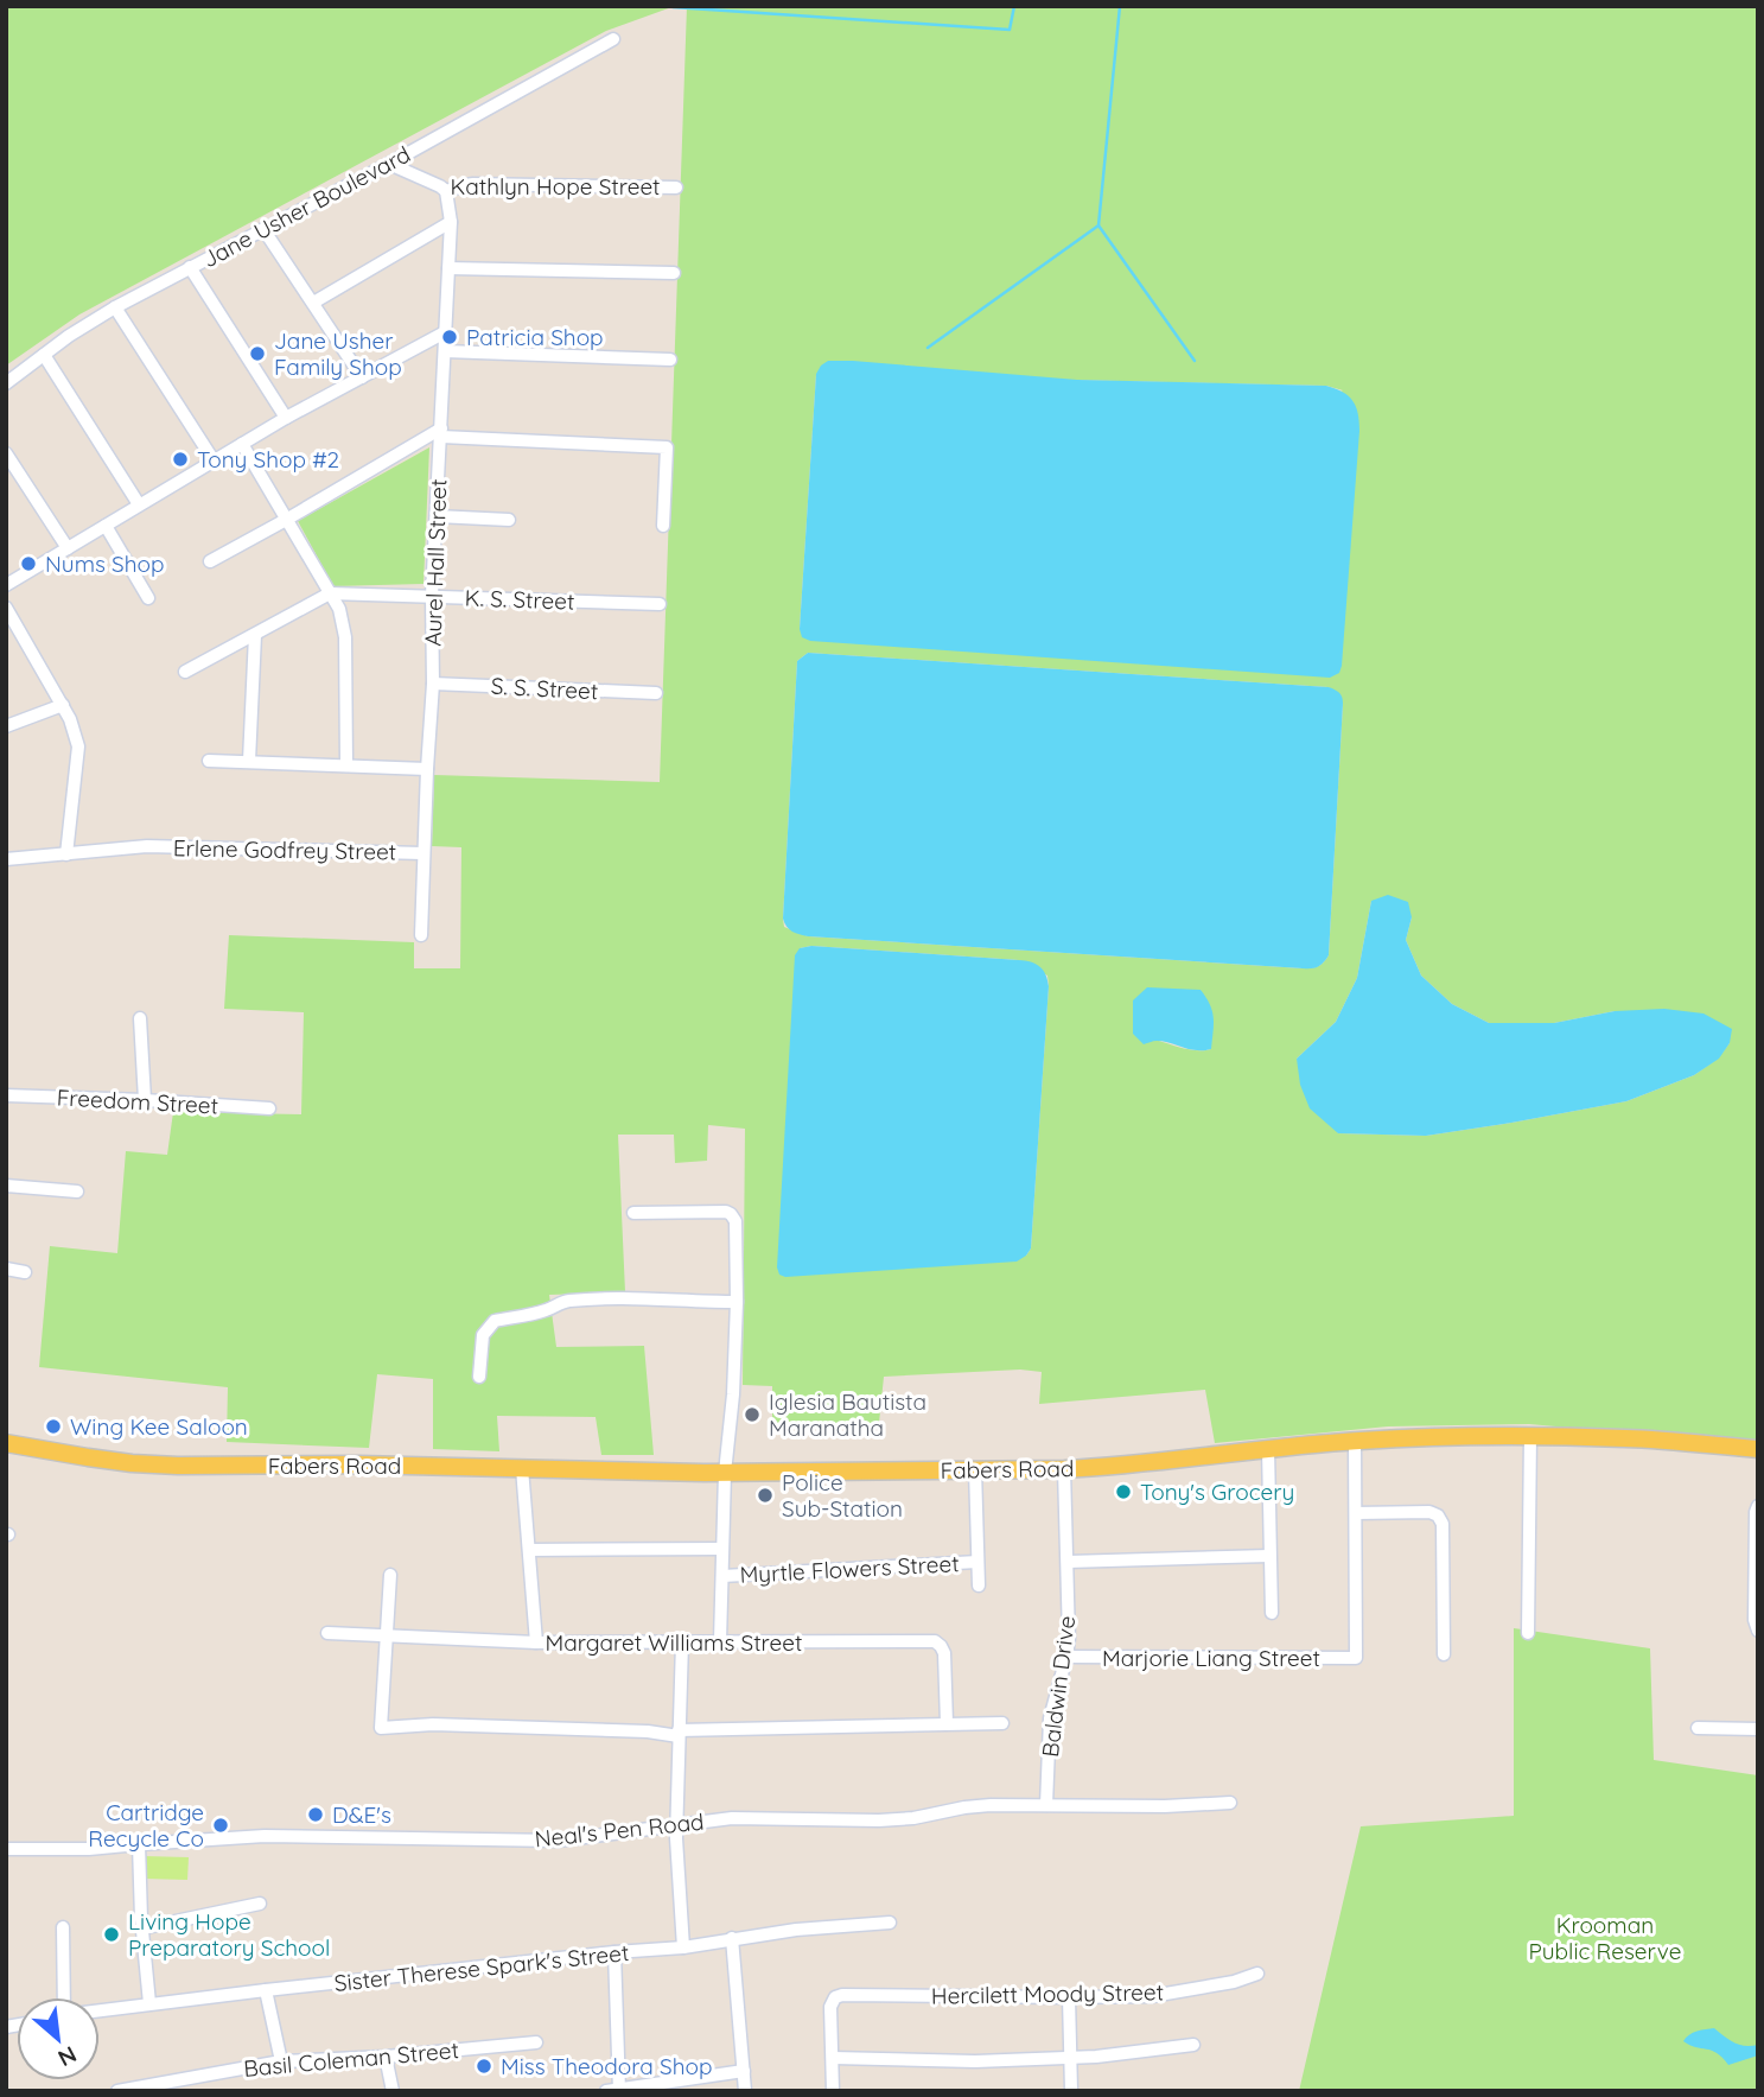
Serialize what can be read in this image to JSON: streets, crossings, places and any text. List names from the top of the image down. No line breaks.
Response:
{"streets":{"main road":["Fabers Road"],"street":["Kathlyn Hope Street","Jane Usher Boulevard","Aurel Hall Street","K. S. Street","S. S. Street","Erlene Godfrey Street","Freedom Street","Myrtle Flowers Street","Margaret Williams Street","Marjorie Liang Street","Baldwin Drive","Neal's Pen Road","Sister Therese Spark's Street","Hercilett Moody Street","Basil Coleman Street"]},"crossings":[["Kathlyn Hope Street","Jane Usher Boulevard"],["Kathlyn Hope Street","Aurel Hall Street"],["Aurel Hall Street","K. S. Street"],["Aurel Hall Street","S. S. Street"],["Aurel Hall Street","Erlene Godfrey Street"],["Fabers Road","Baldwin Drive"],["Marjorie Liang Street","Baldwin Drive"],["Baldwin Drive","Neal's Pen Road"]],"parks":["Krooman Public Reserve"],"places":["Patricia Shop","Jane Usher Family Shop","Tony Shop #2","Nums Shop","Iglesia Bautista Maranatha","Wing Kee Saloon","Tony's Grocery","Police Sub-Station","D&E's","Cartridge Recycle Co","Living Hope Preparatory School","Miss Theodora Shop"],"north":"bottom right"}
